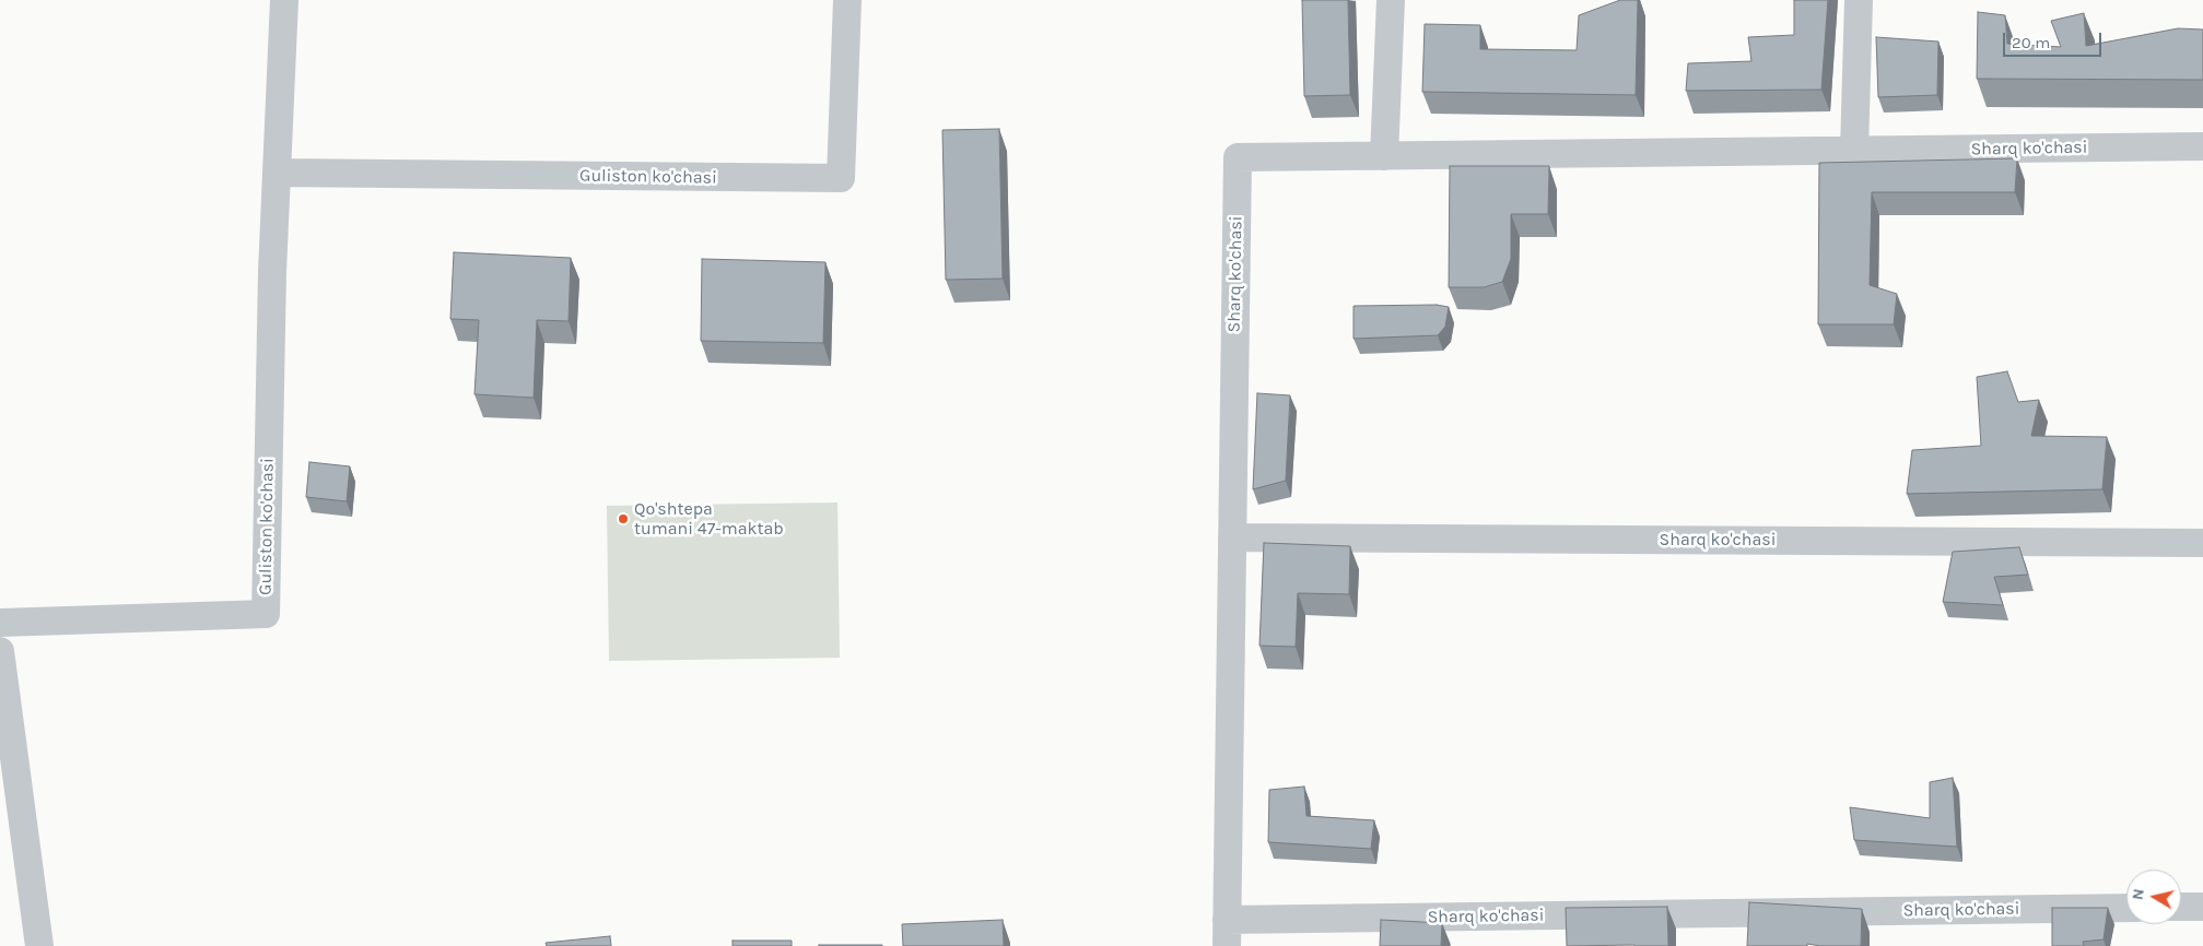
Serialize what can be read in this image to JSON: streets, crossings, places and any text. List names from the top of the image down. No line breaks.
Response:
{"streets":{"street":["Sharq ko'chasi","Guliston ko'chasi"]},"places":["Qo'shtepa tumani 47-maktab"],"scale_bar":"20 m","north":"left"}
